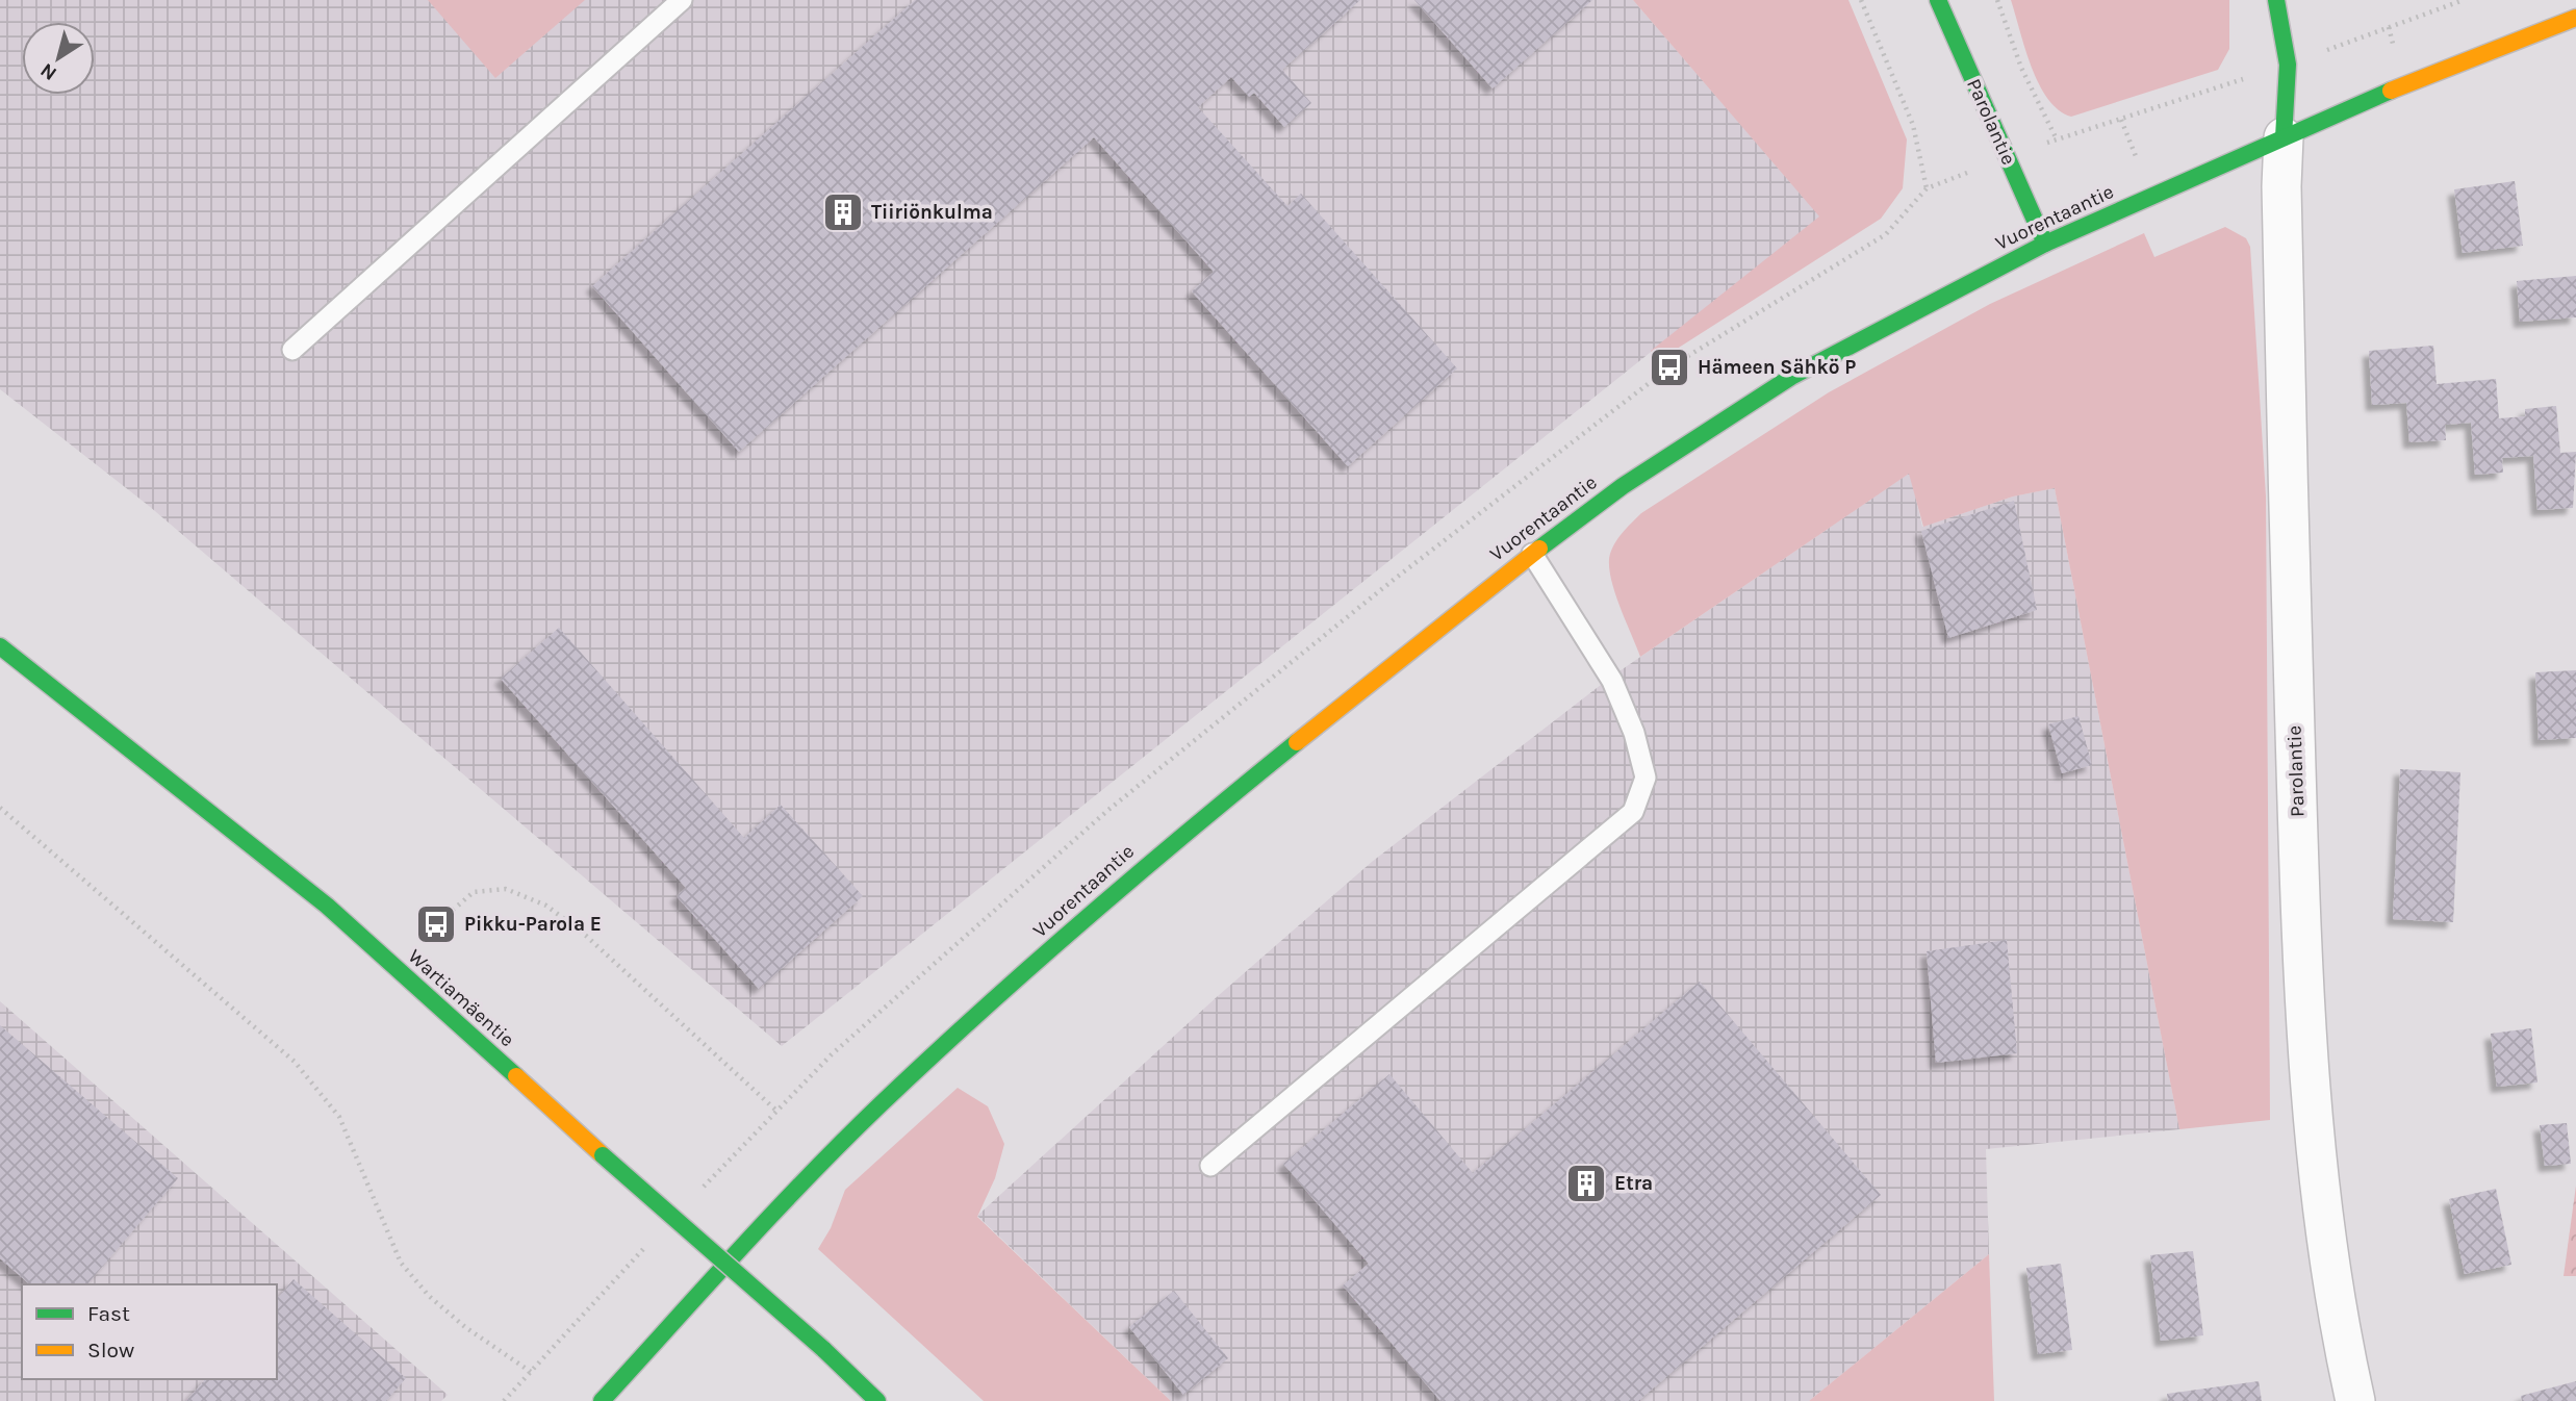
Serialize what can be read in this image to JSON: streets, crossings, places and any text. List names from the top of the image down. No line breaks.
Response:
{"streets":{"main road":["Parolantie","Vuorentaantie","Wartiamäentie"]},"crossings":[["Parolantie","Vuorentaantie"]],"places":{"building":["Tiiriönkulma","Etra"],"bus stop":["Hämeen Sähkö P","Pikku-Parola E"]},"legend":["Fast","Slow"],"north":"bottom left"}
